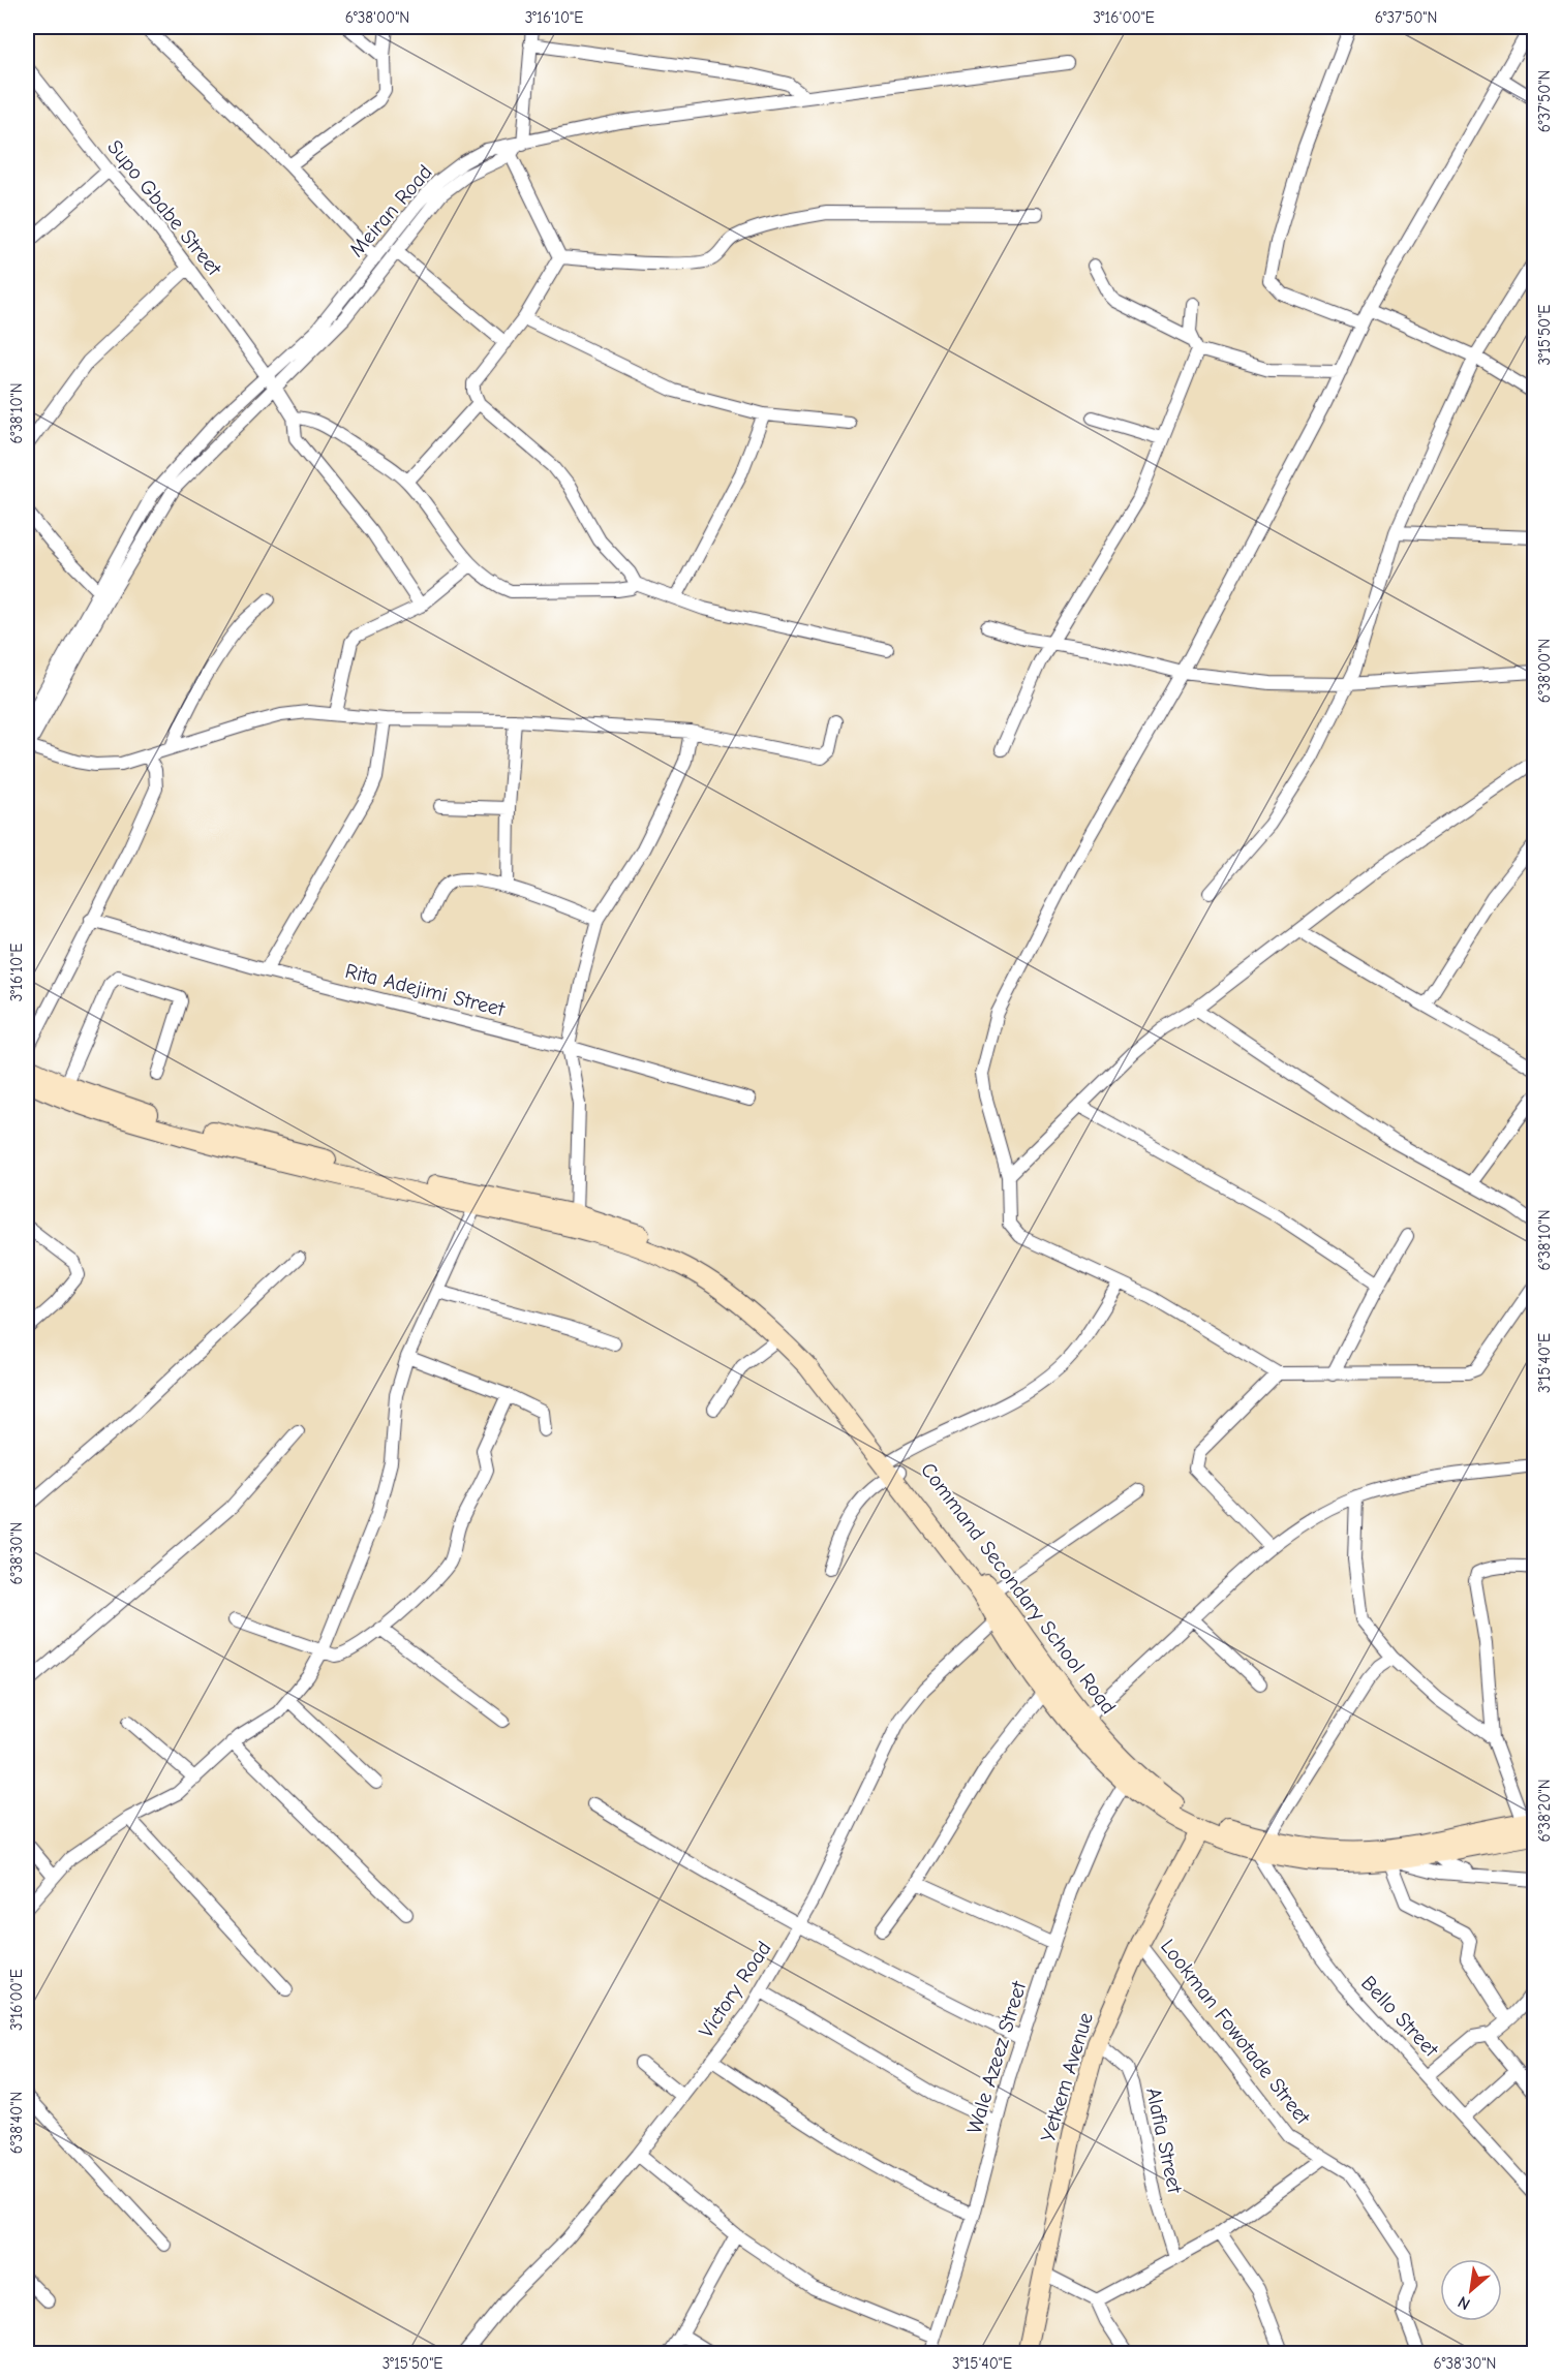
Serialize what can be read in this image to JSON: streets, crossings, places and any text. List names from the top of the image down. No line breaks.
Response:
{"streets":{"main road":["Command Secondary School Road","Yetkem Avenue"],"street":["Supo Gbabe Street","Meiran Road","Rita Adejimi Street","Victory Road","Bello Street","Lookman Fowotade Street","Wale Azeez Street","Alafia Street"]},"crossings":[["Supo Gbabe Street","Meiran Road"],["Command Secondary School Road","Victory Road"],["Command Secondary School Road","Bello Street"],["Command Secondary School Road","Wale Azeez Street"],["Command Secondary School Road","Yetkem Avenue"],["Lookman Fowotade Street","Yetkem Avenue"],["Yetkem Avenue","Alafia Street"]],"north":"bottom left","coordinates":["6°38'00\"N","3°16'10\"E","3°16'00\"E","6°37'50\"N","3°15'50\"E","6°38'10\"N","3°15'40\"E","6°38'30\"N","6°38'20\"N","6°38'40\"N"]}
